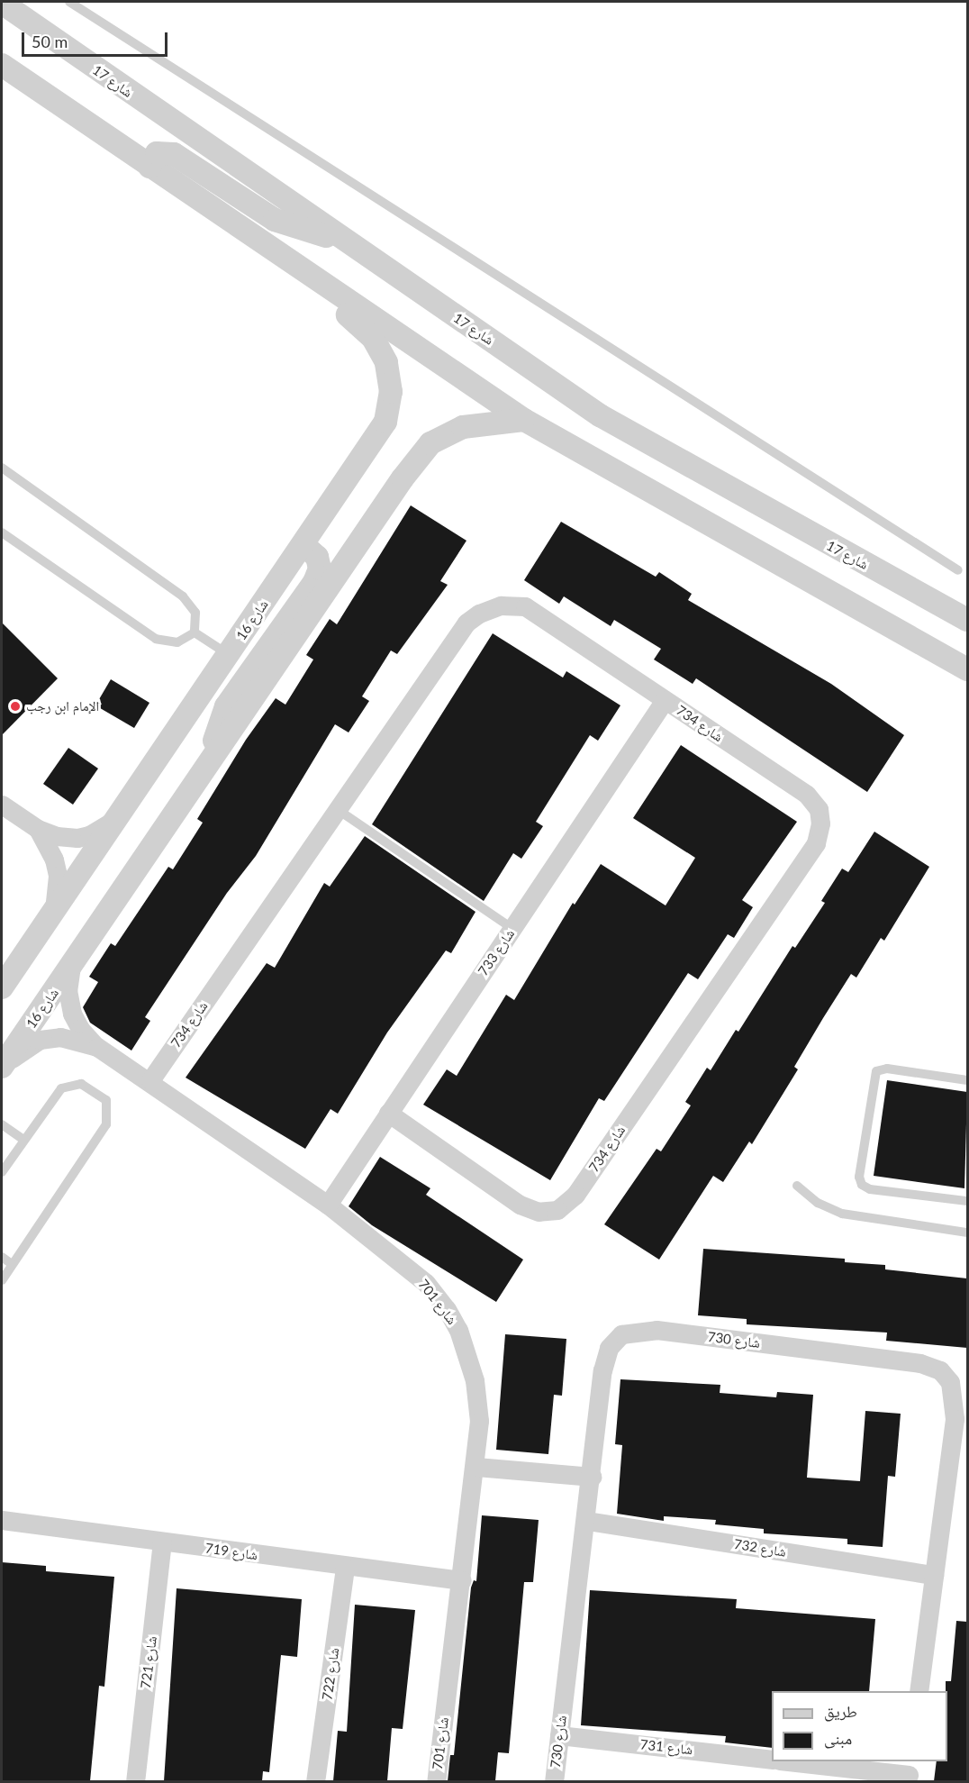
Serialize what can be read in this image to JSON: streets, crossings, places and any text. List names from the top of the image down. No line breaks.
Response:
{"streets":{"street":["شارع 17","شارع 16","شارع 734","شارع 733","شارع 701","شارع 730","شارع 732","شارع 719","شارع 721","شارع 722","شارع 731"]},"crossings":[["شارع 16","شارع 701"],["شارع 734","شارع 733"],["شارع 734","شارع 701"],["شارع 733","شارع 701"],["شارع 701","شارع 719"],["شارع 730","شارع 732"],["شارع 730","شارع 731"],["شارع 719","شارع 721"],["شارع 719","شارع 722"]],"places":["الإمام ابن رجب"],"legend":["طريق","مبنى"],"scale_bar":"50 m"}
